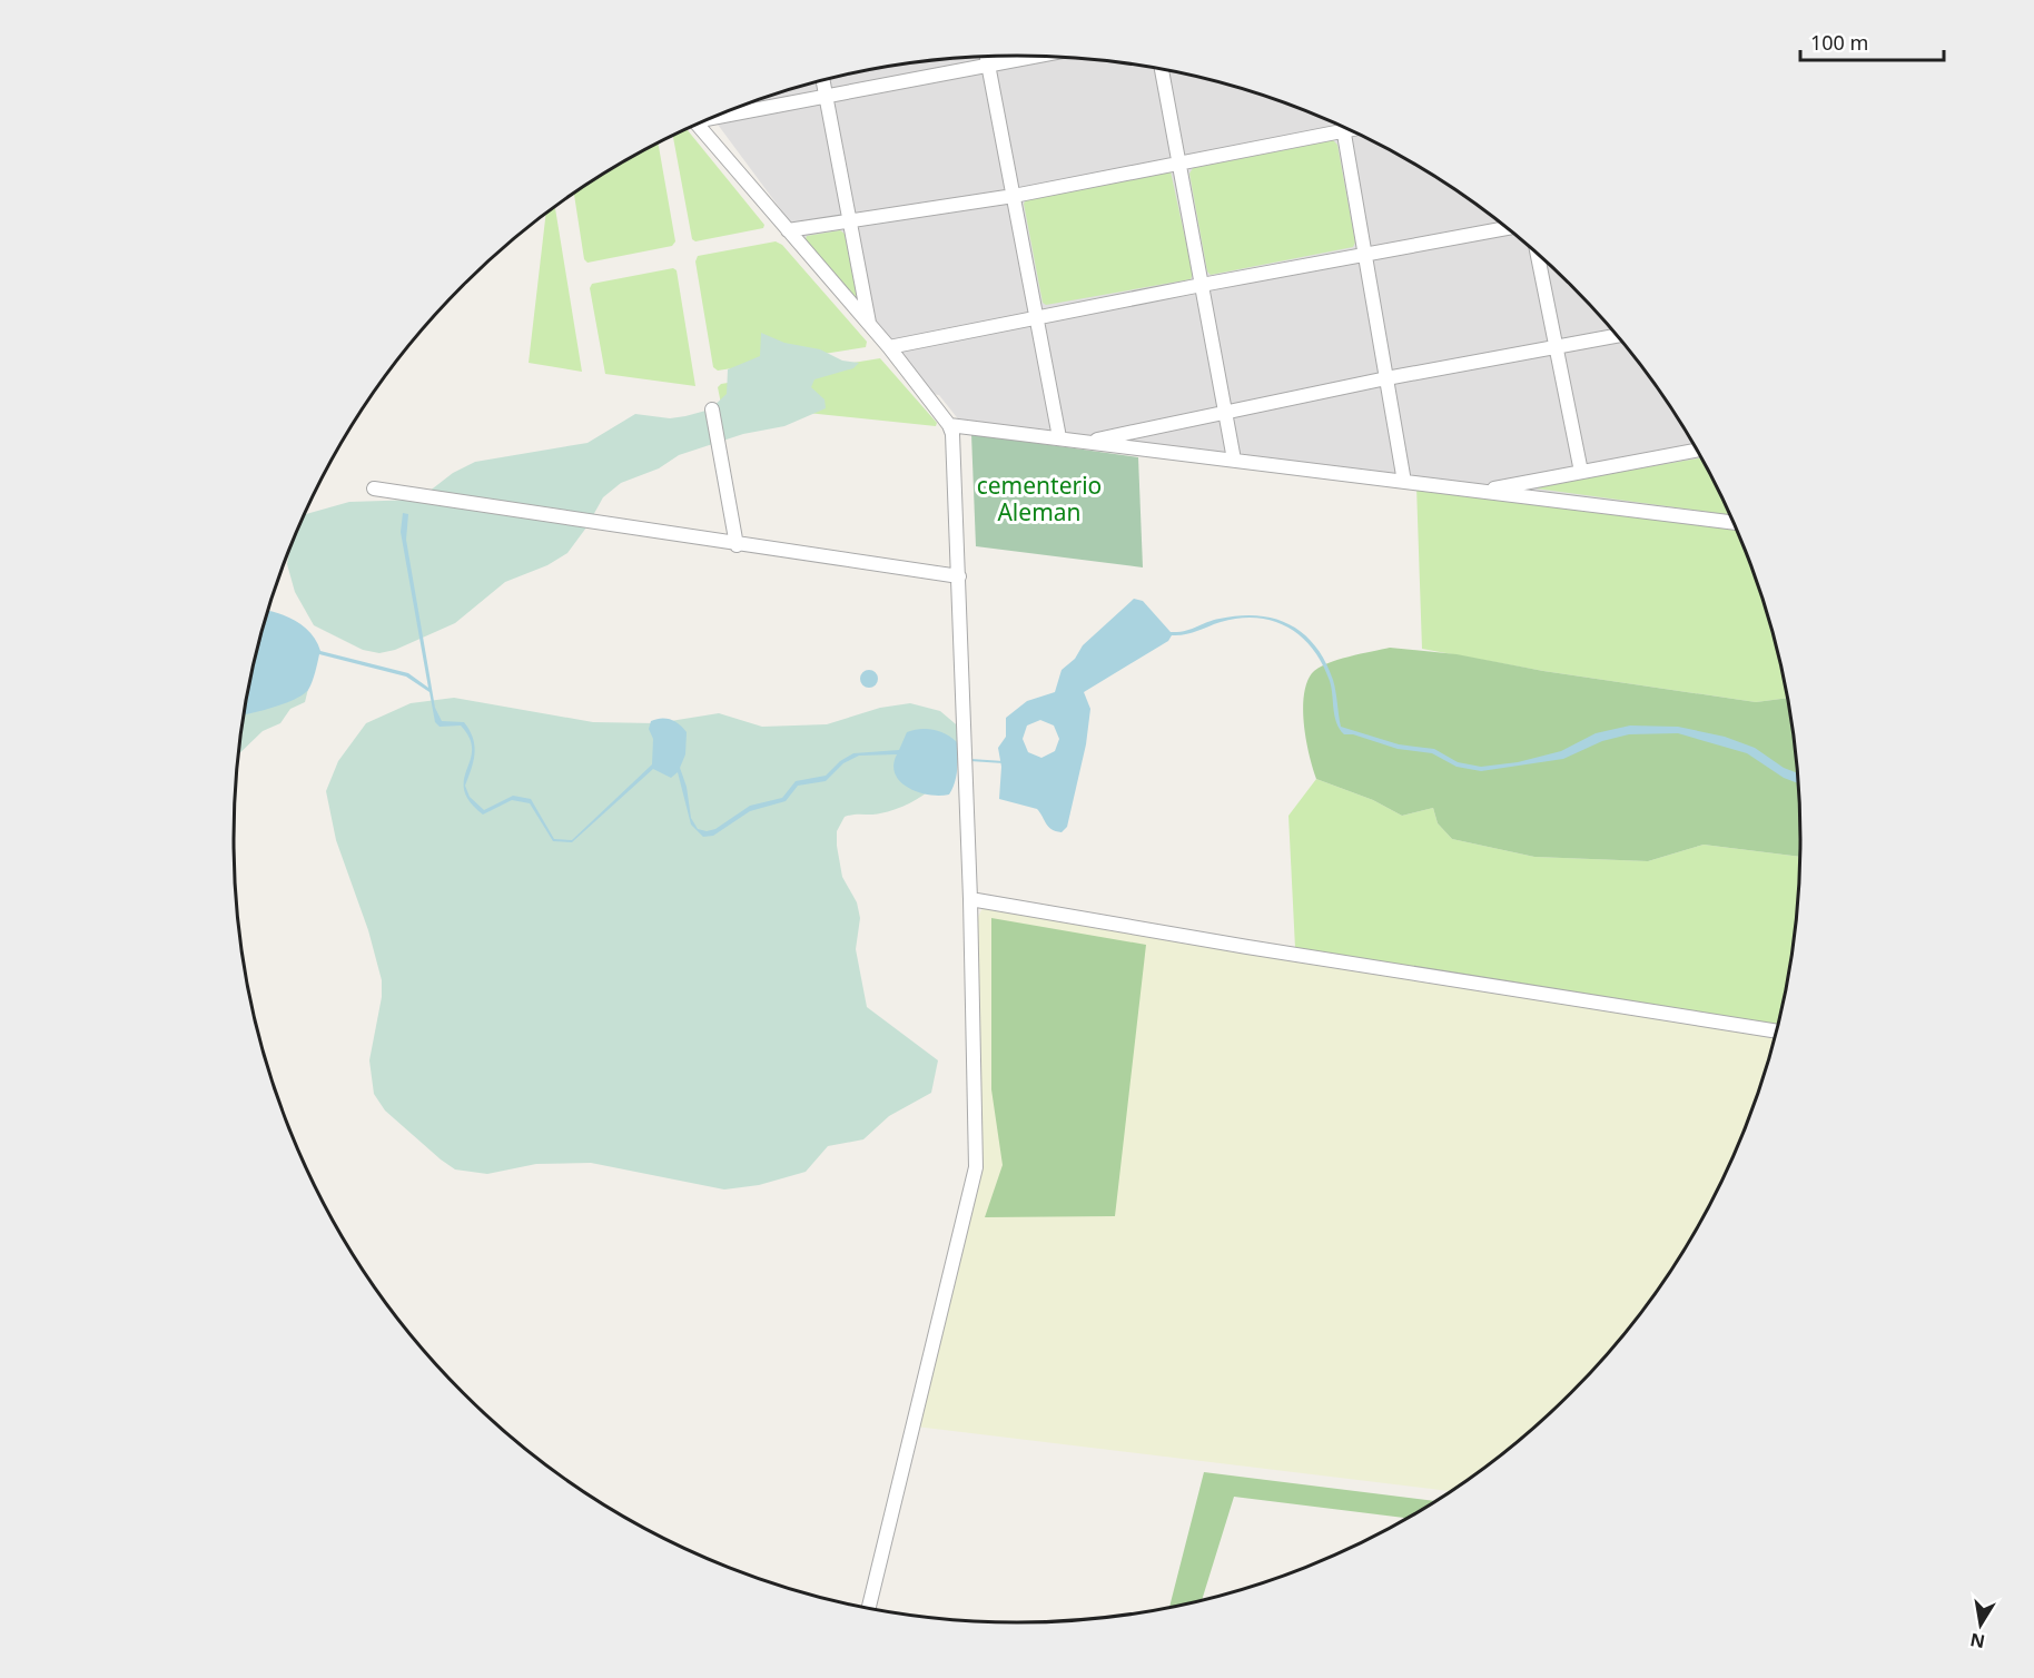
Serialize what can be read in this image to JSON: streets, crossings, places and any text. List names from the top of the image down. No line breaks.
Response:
{"parks":["cementerio Aleman"],"scale_bar":"100 m","north":"bottom"}
